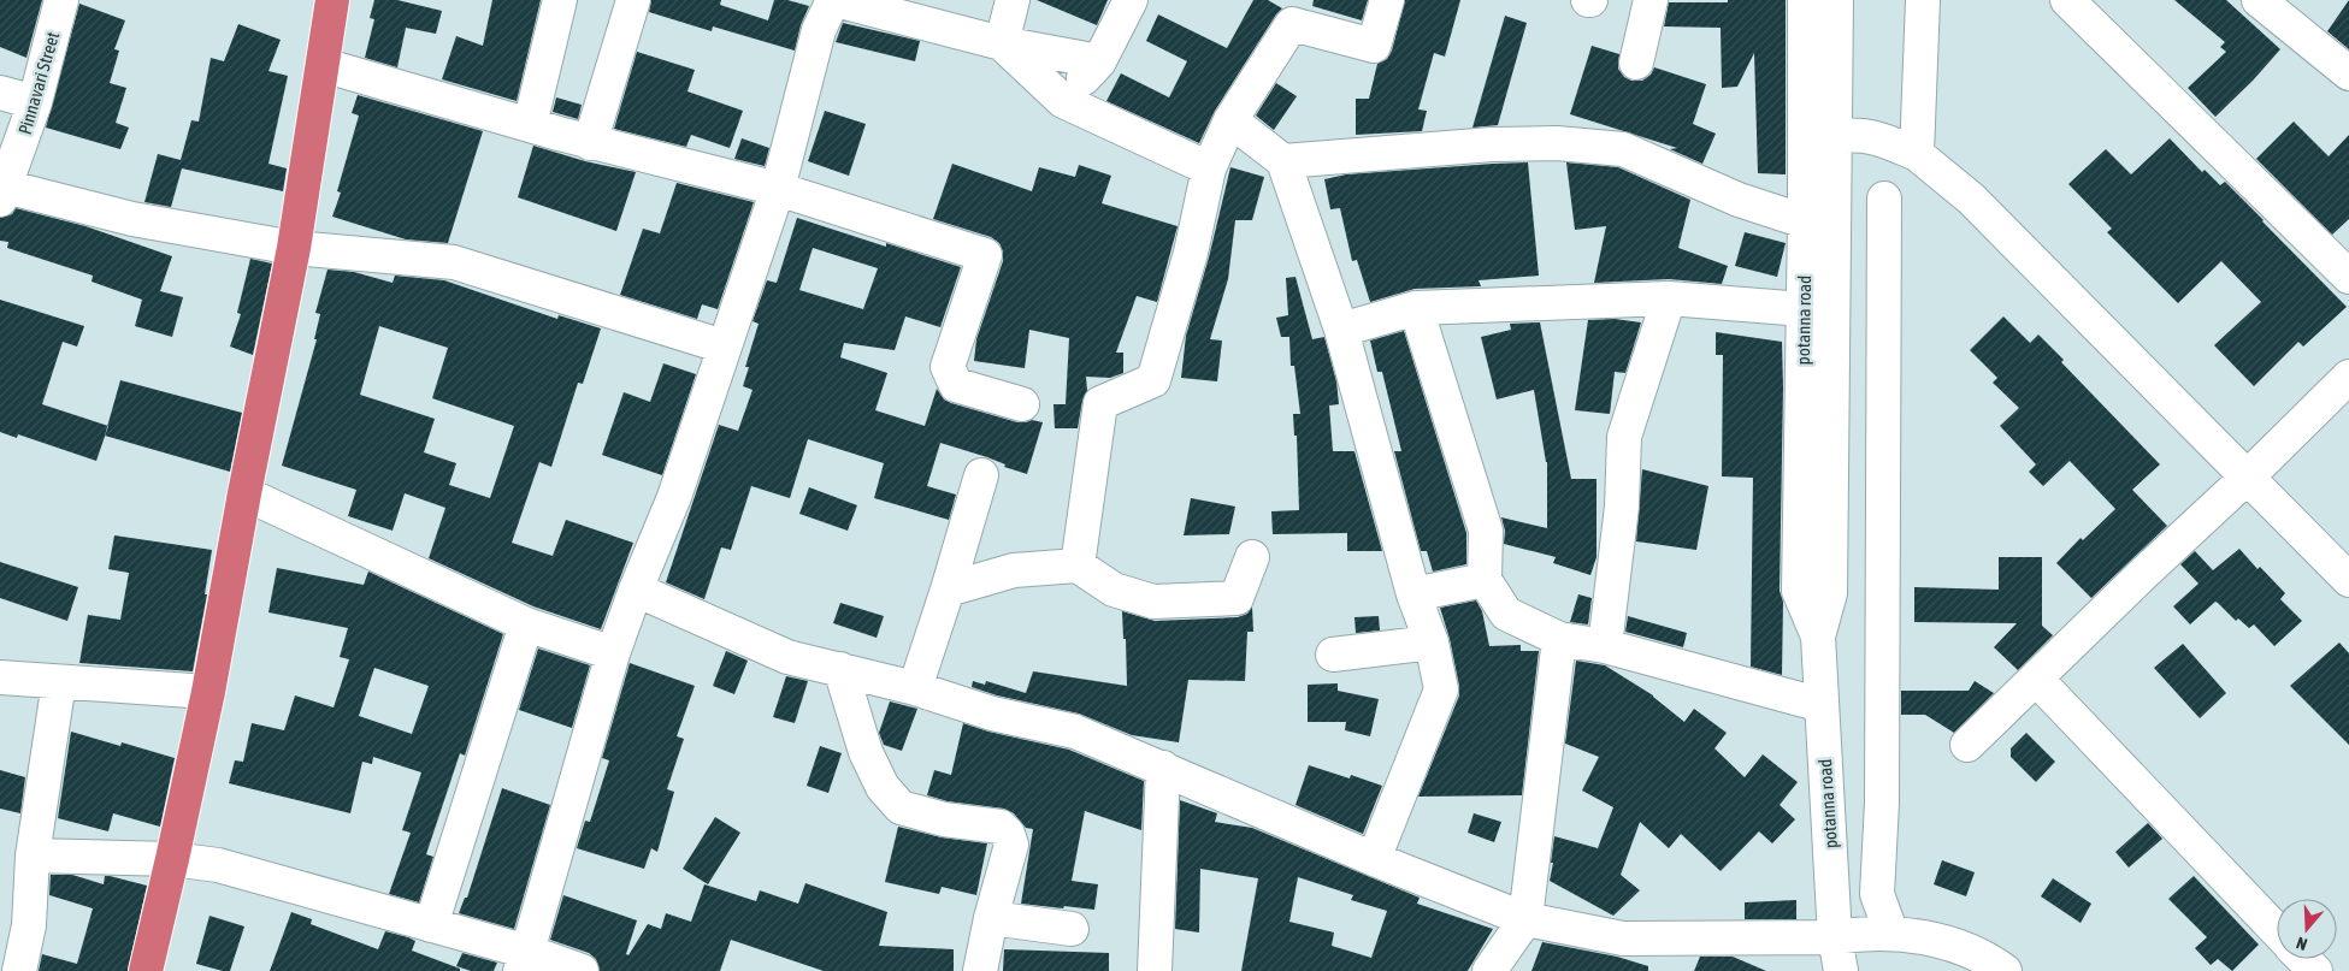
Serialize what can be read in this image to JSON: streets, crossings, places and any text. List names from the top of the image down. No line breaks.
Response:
{"streets":{"street":["Pinnavari Street","potanna road"]},"north":"bottom"}
